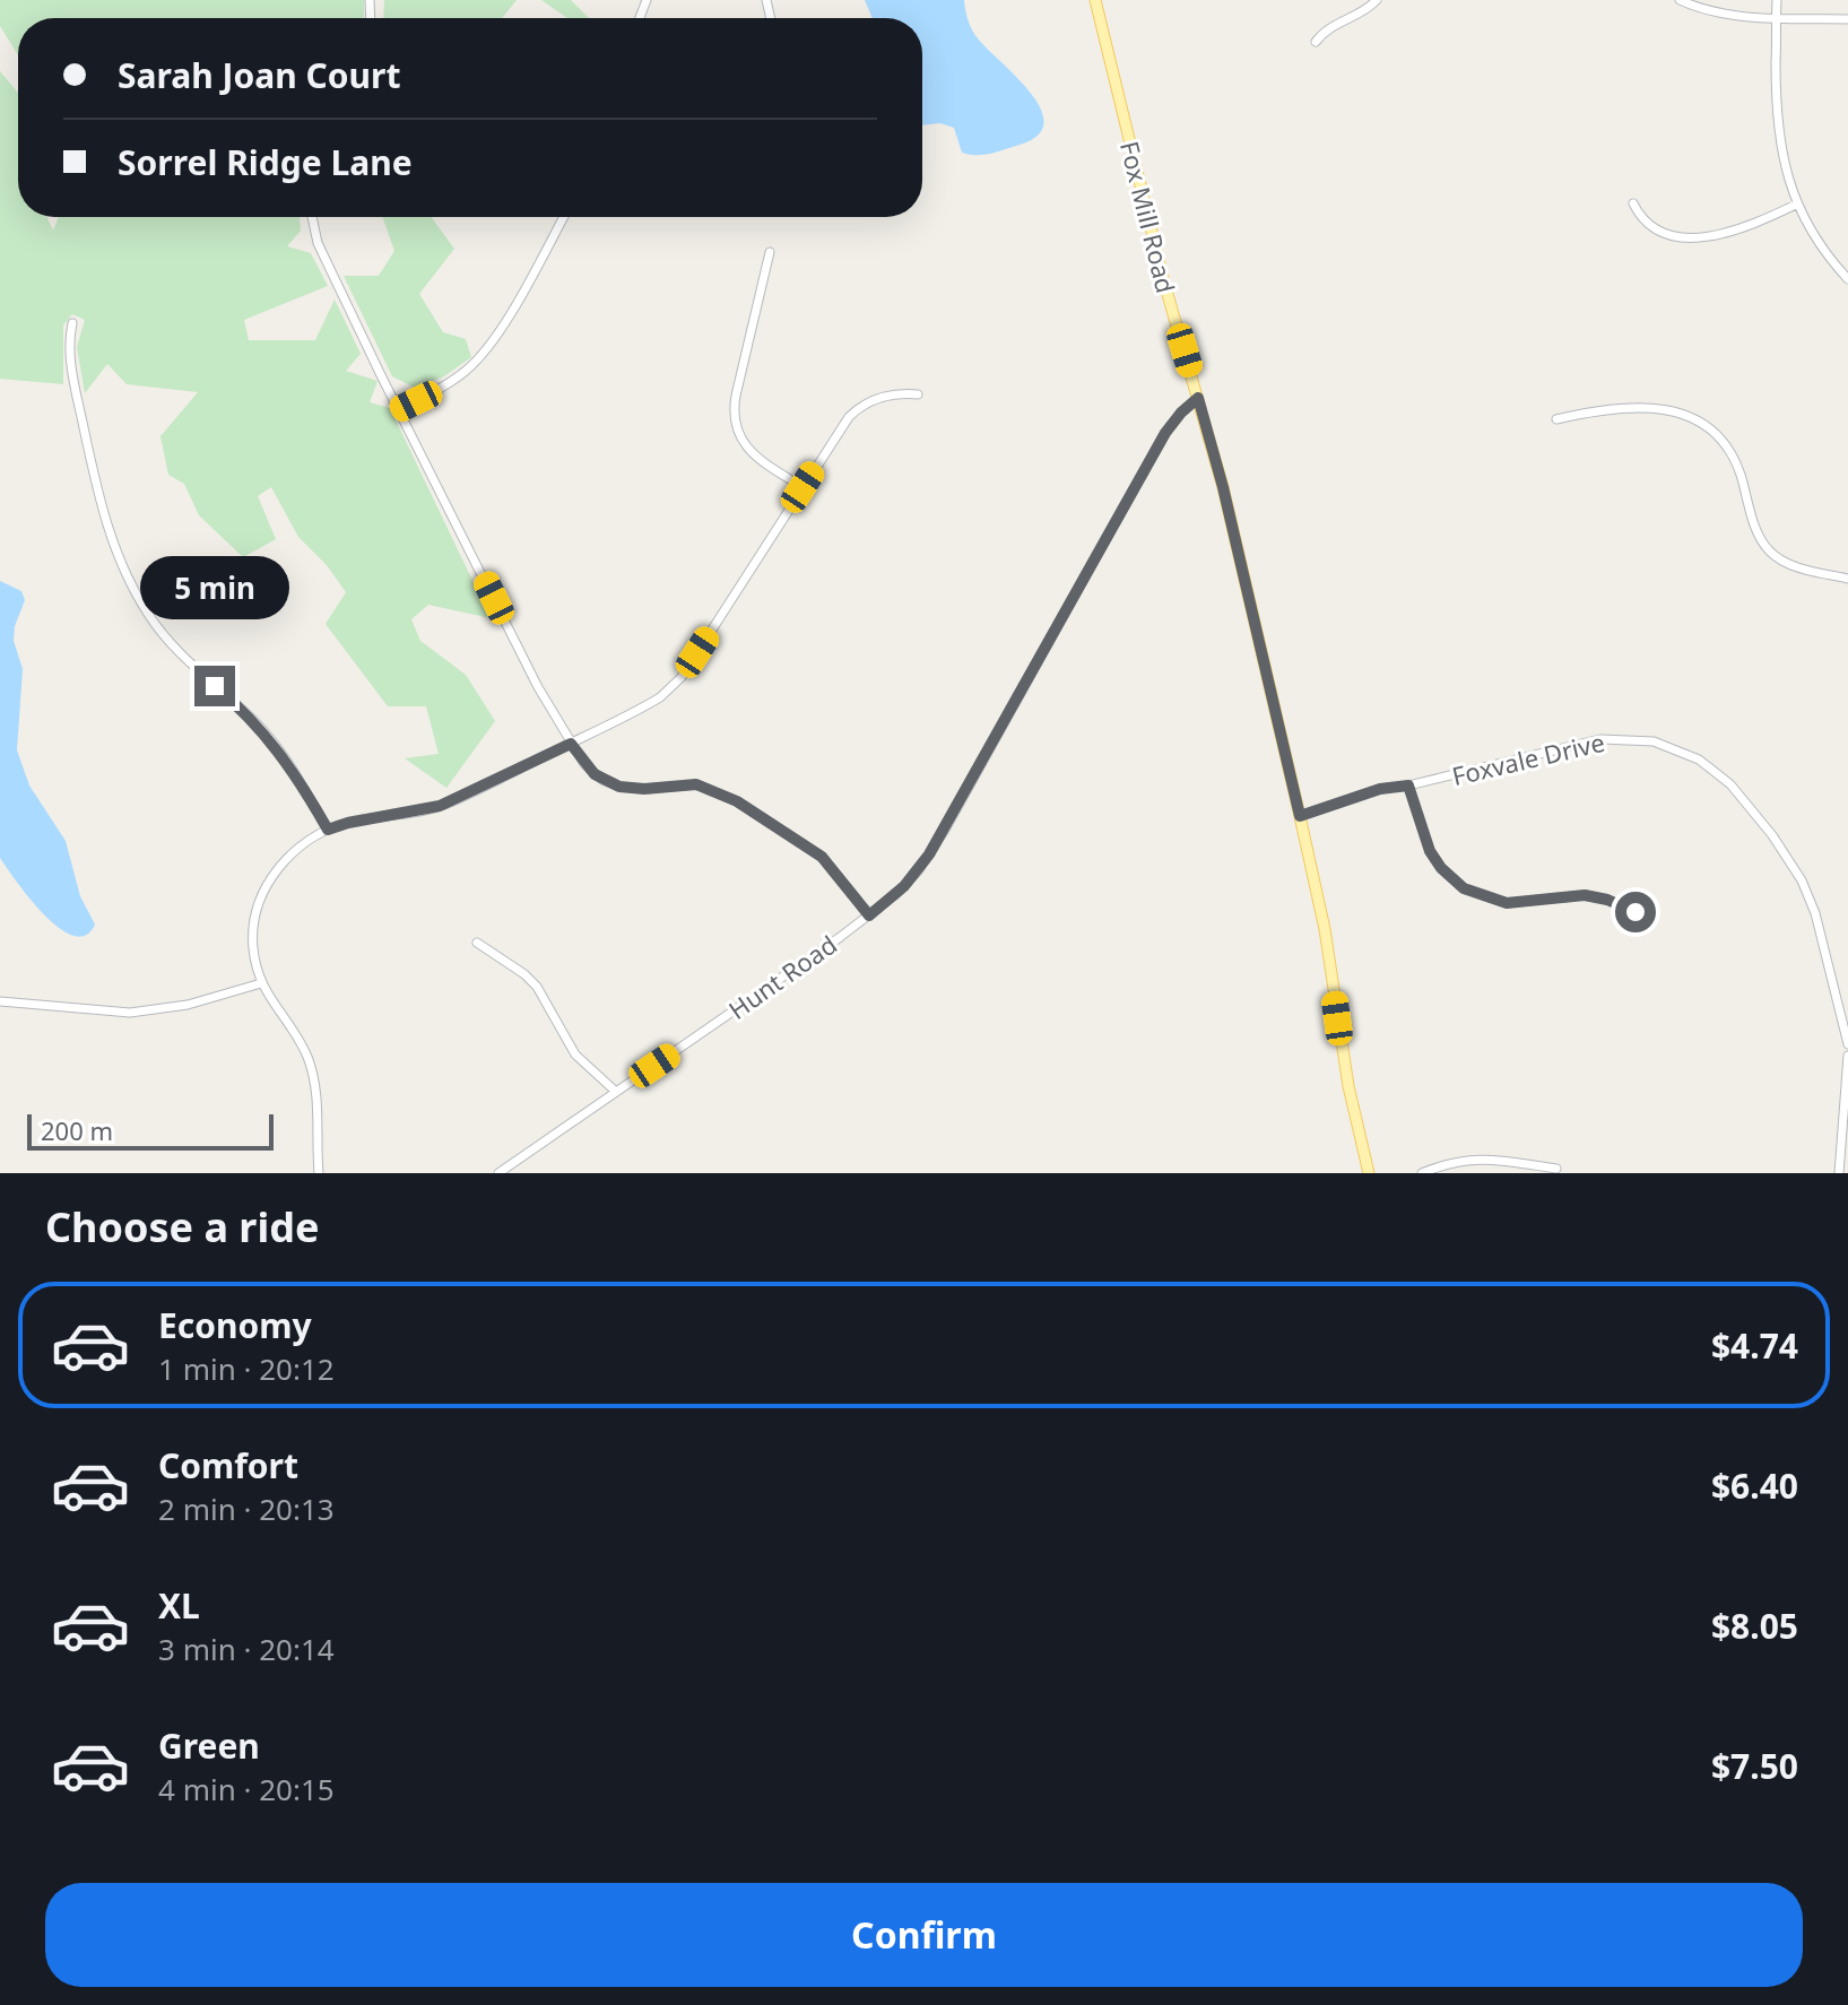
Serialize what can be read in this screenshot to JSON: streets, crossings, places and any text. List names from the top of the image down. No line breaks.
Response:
{"streets":{"main road":["Fox Mill Road"],"street":["Foxvale Drive","Hunt Road"]},"crossings":[["Fox Mill Road","Foxvale Drive"],["Fox Mill Road","Hunt Road"]],"scale_bar":"200 m","page":{"banner":["Sarah Joan Court","Sorrel Ridge Lane"],"bubble":"5 min","scale":"200 m","heading":"Choose a ride","list":[{"name":"Economy","note":"1 min · 20:12","value":"$4.74"},{"name":"Comfort","note":"2 min · 20:13","value":"$6.40"},{"name":"XL","note":"3 min · 20:14","value":"$8.05"},{"name":"Green","note":"4 min · 20:15","value":"$7.50"}],"buttons":"Confirm"}}
